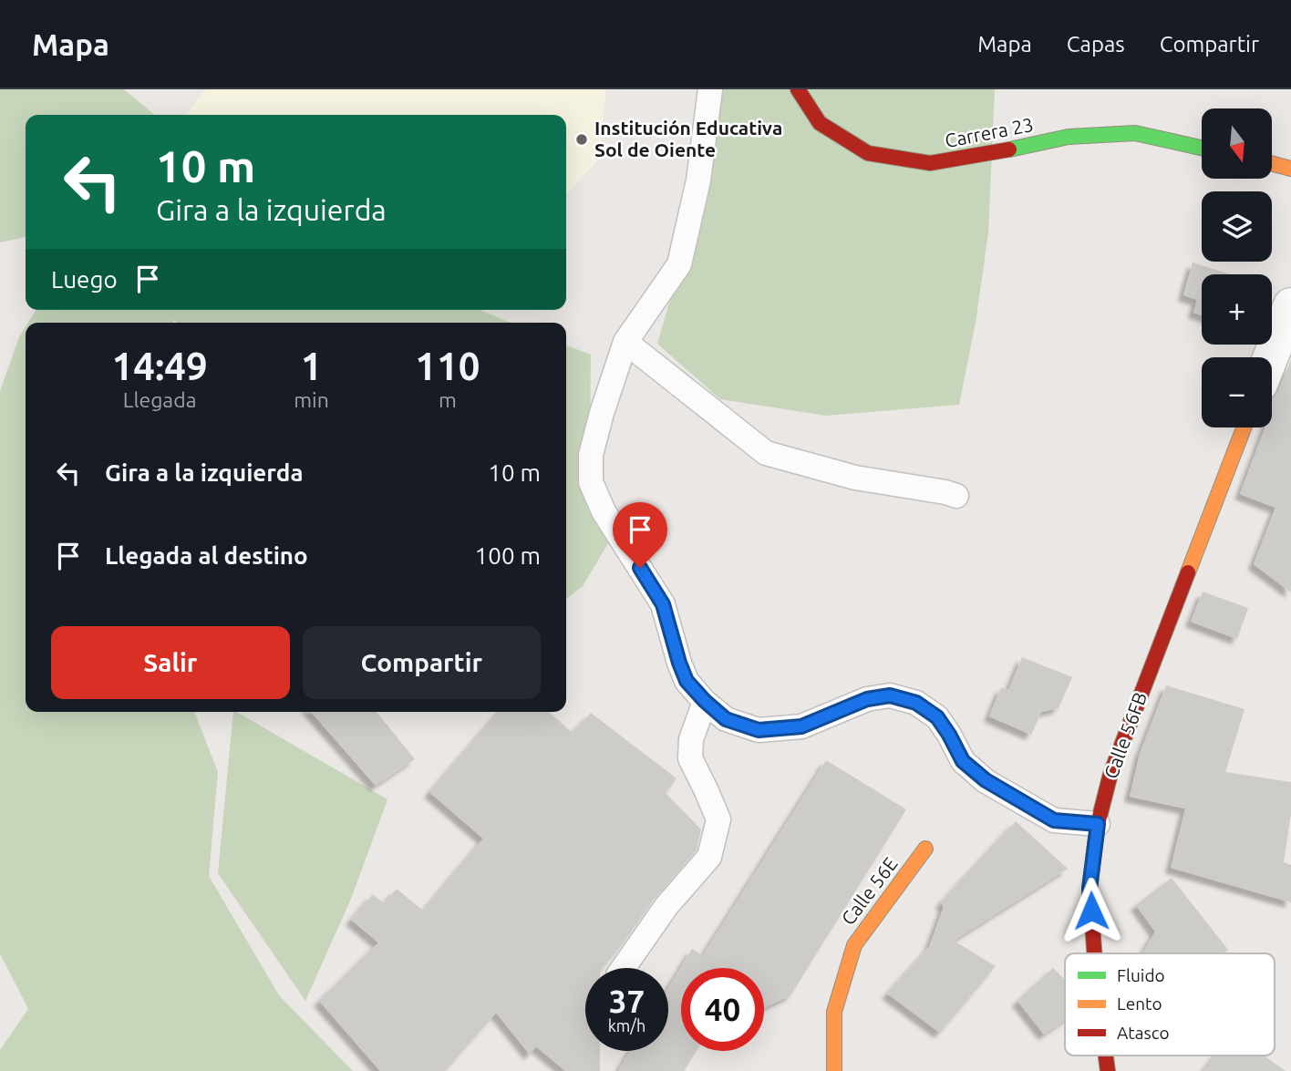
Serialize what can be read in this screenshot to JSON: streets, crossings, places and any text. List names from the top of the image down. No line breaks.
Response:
{"streets":{"street":["Carrera 23","Calle 56FB","Calle 56E"]},"places":["Institución Educativa Sol de Oiente"],"legend":["Fluido","Lento","Atasco"],"north":"bottom","page":{"header":"Mapa","nav":["Mapa","Capas","Compartir"],"map_buttons":["+","−"],"turn":["10 m","Gira a la izquierda"],"then":"Luego","eta":["14:49","Llegada","1","min","110","m"],"list":[{"name":"Gira a la izquierda","value":"10 m"},{"name":"Llegada al destino","value":"100 m"}],"buttons":["Salir","Compartir"],"speed":"37 km/h","limit":"40"}}
